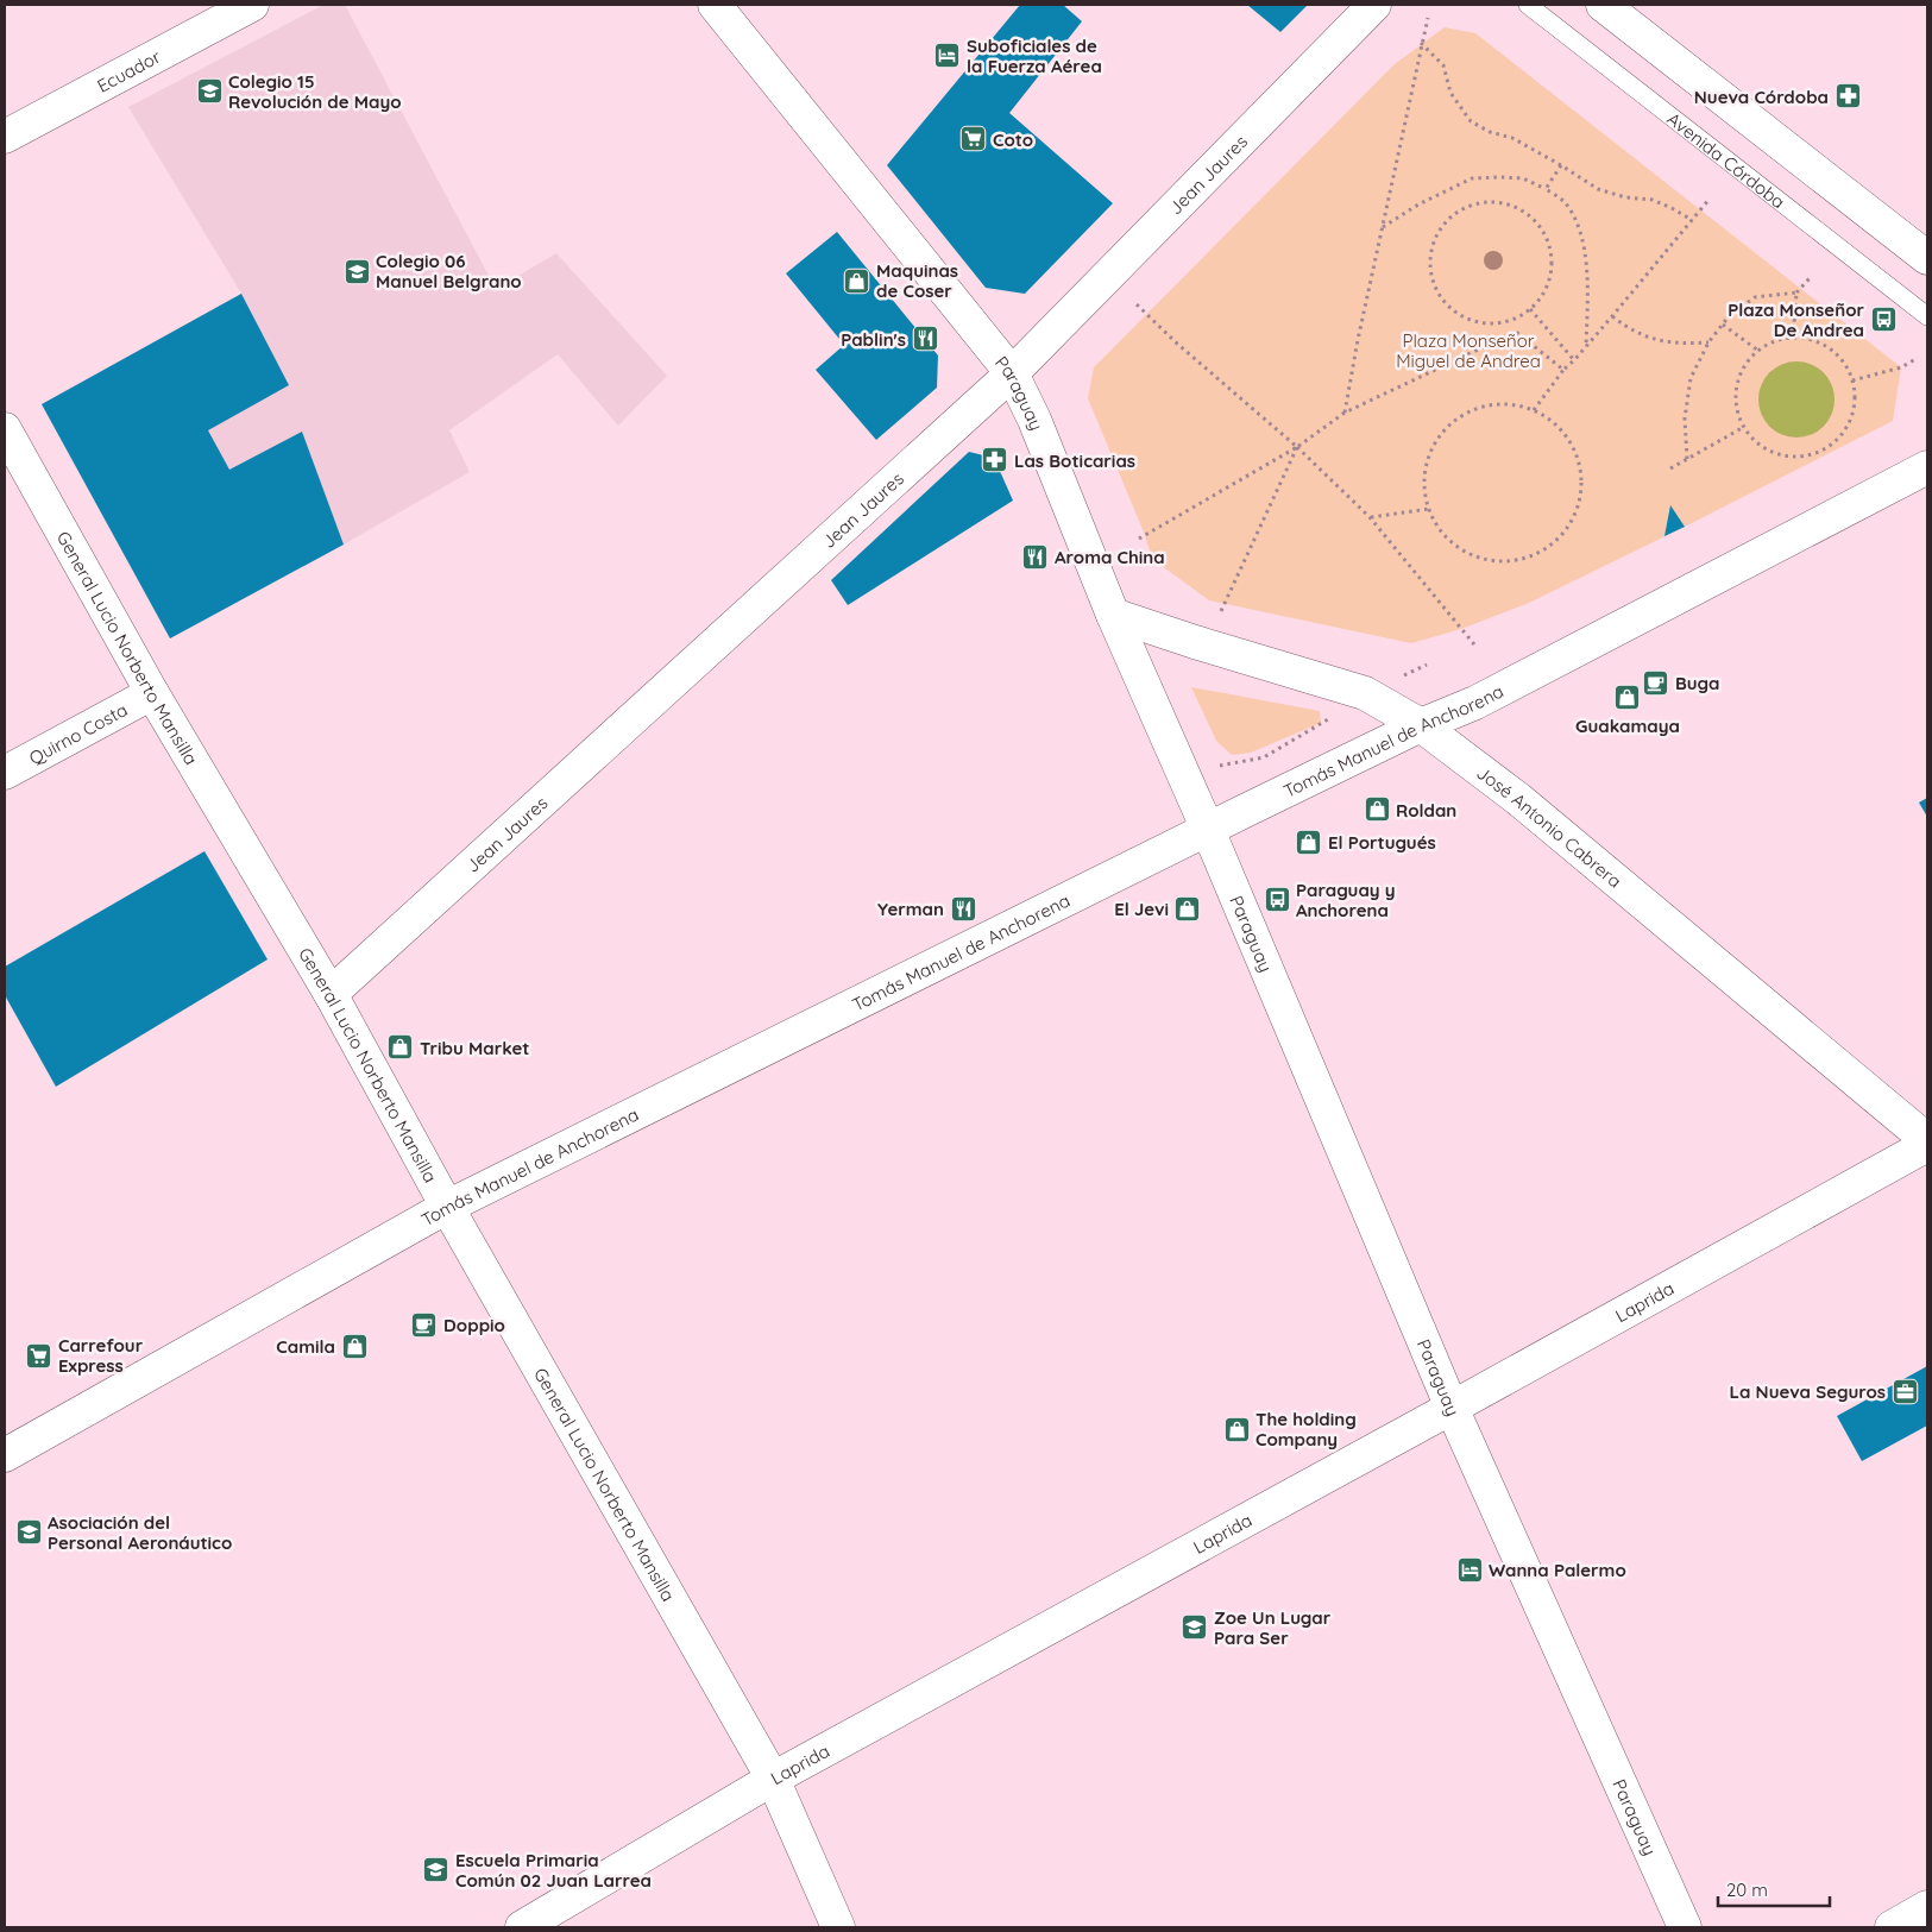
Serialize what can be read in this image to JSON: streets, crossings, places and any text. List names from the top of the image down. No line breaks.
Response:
{"streets":{"street":["Ecuador","Jean Jaures","Paraguay","General Lucio Norberto Mansilla","Quirno Costa","Tomás Manuel de Anchorena","José Antonio Cabrera","Laprida"],"lane":["Avenida Córdoba"]},"crossings":[["Jean Jaures","Paraguay"],["Jean Jaures","General Lucio Norberto Mansilla"],["Paraguay","Tomás Manuel de Anchorena"],["Paraguay","José Antonio Cabrera"],["Paraguay","Laprida"],["General Lucio Norberto Mansilla","Quirno Costa"],["General Lucio Norberto Mansilla","Tomás Manuel de Anchorena"],["General Lucio Norberto Mansilla","Laprida"],["Tomás Manuel de Anchorena","José Antonio Cabrera"]],"parks":["Plaza Monseñor Miguel de Andrea"],"places":{"hotel":["Suboficiales de la Fuerza Aérea","Wanna Palermo"],"school or university":["Colegio 15 Revolución de Mayo","Colegio 06 Manuel Belgrano","Asociación del Personal Aeronáutico","Zoe Un Lugar Para Ser","Escuela Primaria Común 02 Juan Larrea"],"pharmacy":["Nueva Córdoba","Las Boticarias"],"supermarket":["Coto","Carrefour Express"],"shop":["Maquinas de Coser","Guakamaya","Roldan","El Portugués","El Jevi","Tribu Market","Camila","The holding Company"],"bus stop":["Plaza Monseñor De Andrea","Paraguay y Anchorena"],"restaurant":["Pablin's","Aroma China","Yerman"],"cafe":["Buga","Doppio"],"office":["La Nueva Seguros"]},"scale_bar":"20 m"}
